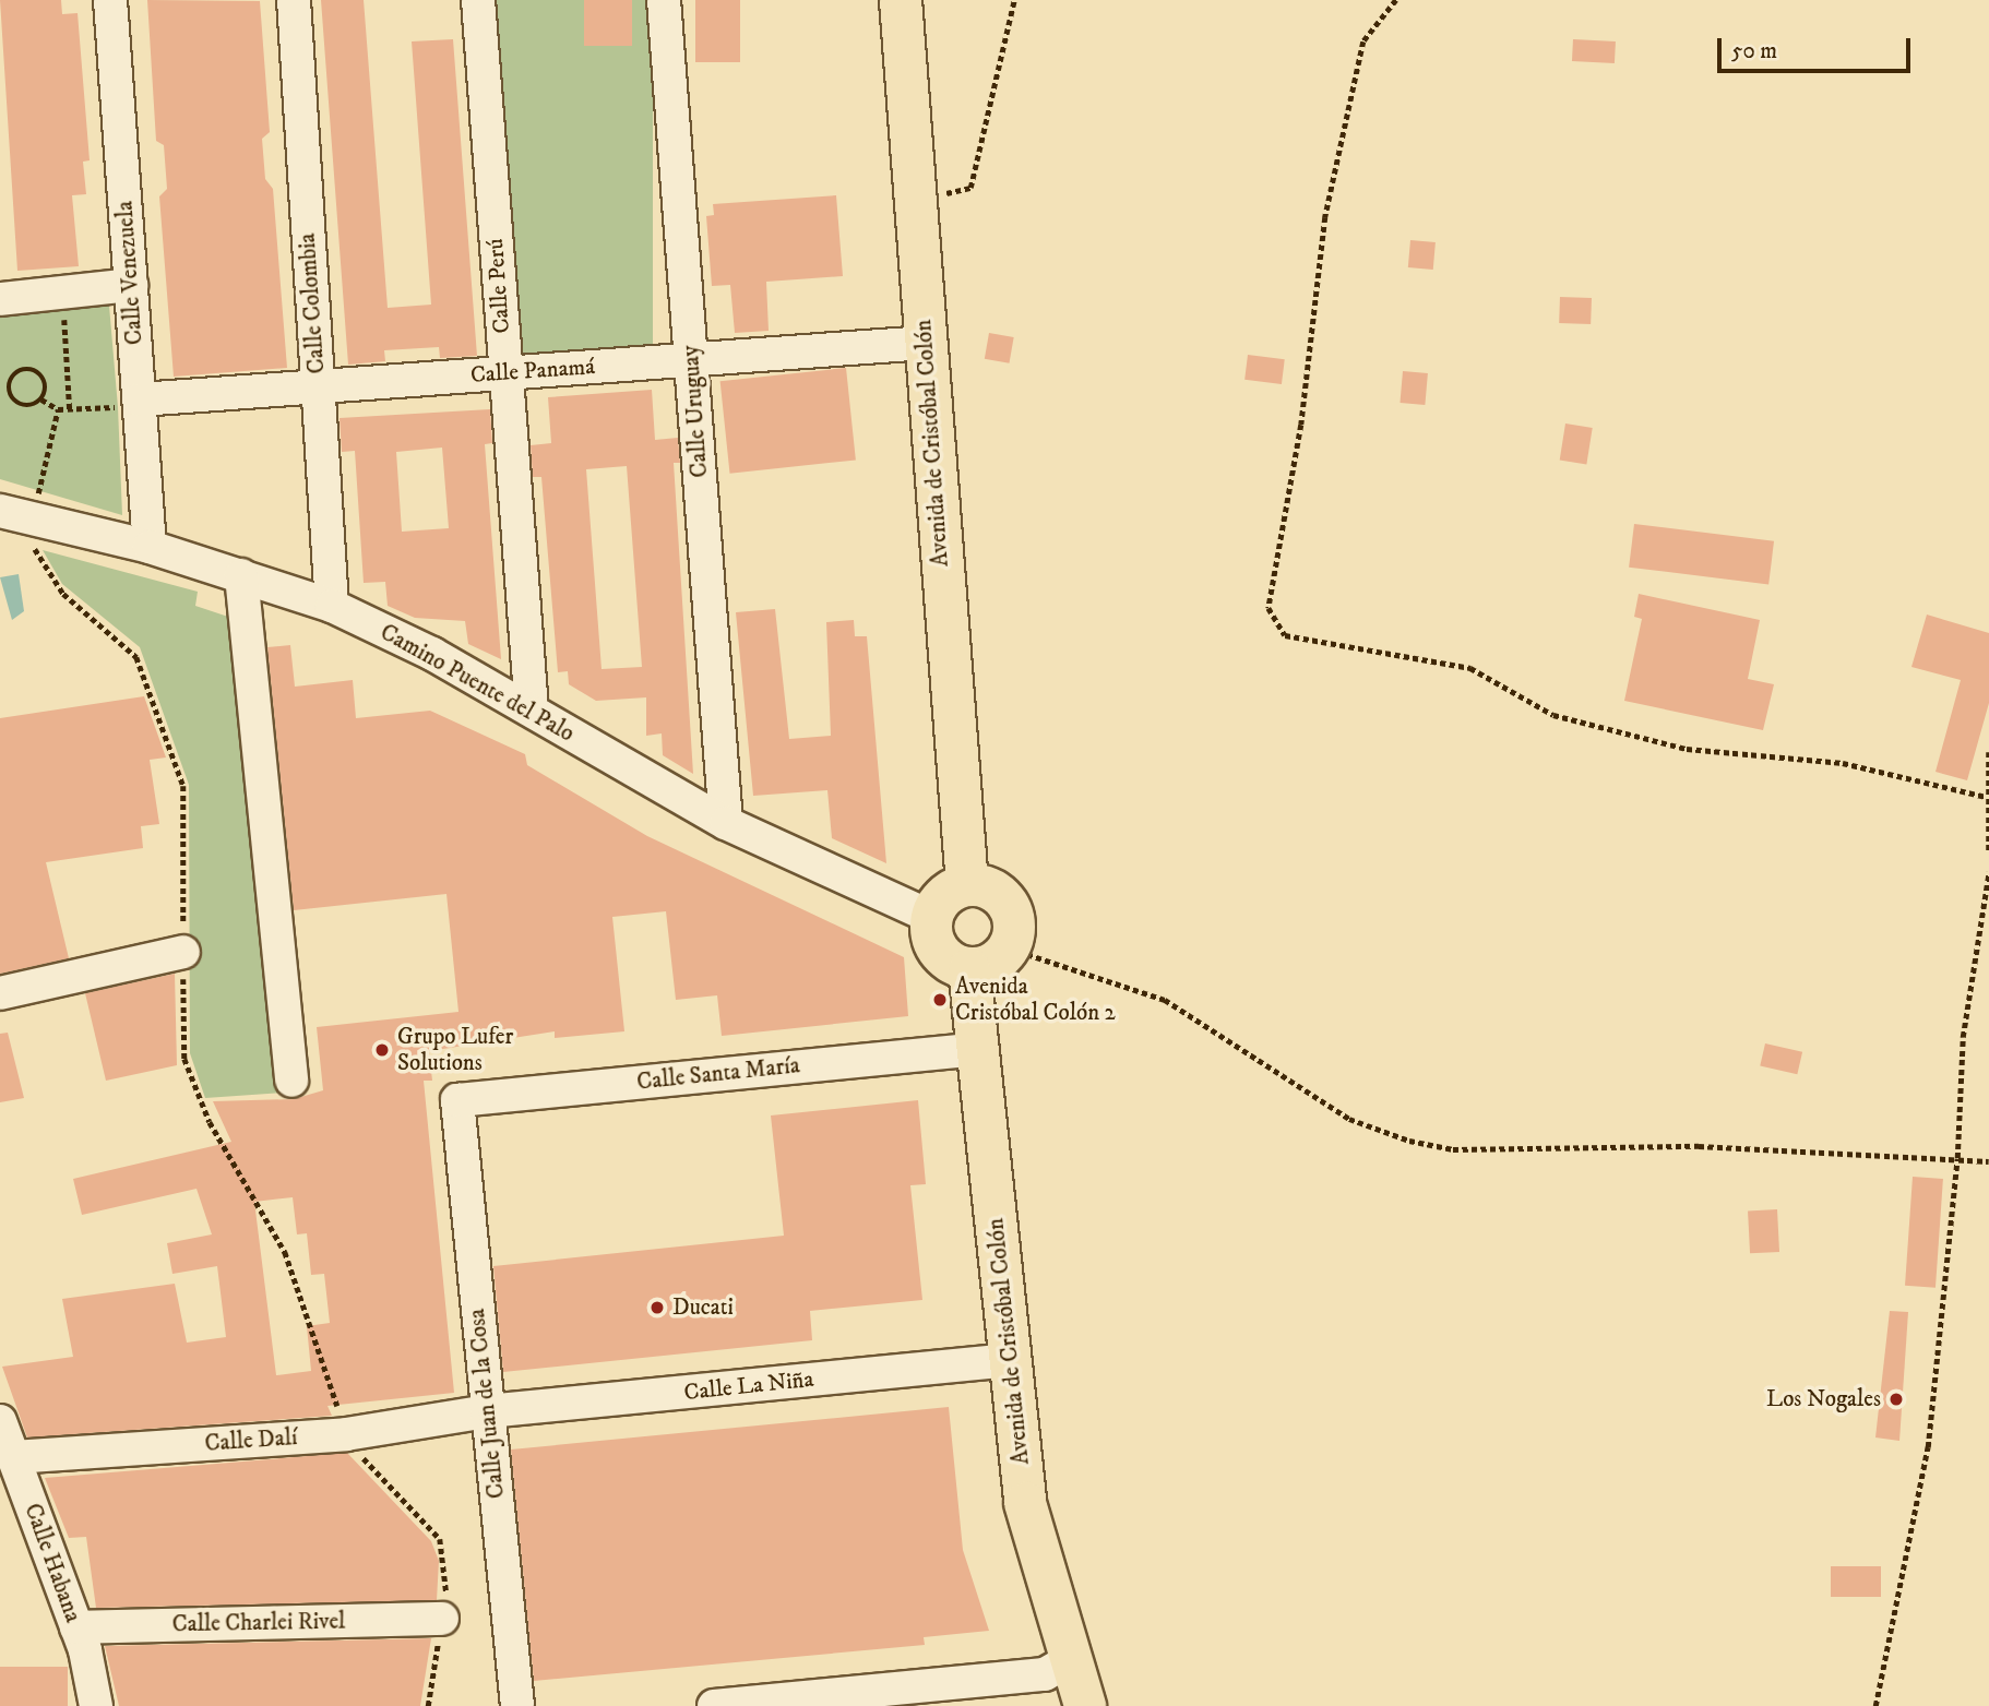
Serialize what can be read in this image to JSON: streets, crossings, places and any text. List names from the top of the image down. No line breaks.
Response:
{"streets":{"main road":["Avenida de Cristóbal Colón"],"street":["Calle Venezuela","Calle Perú","Calle Colombia","Calle Panamá","Calle Uruguay","Camino Puente del Palo","Calle Santa María","Calle La Niña","Calle Juan de la Cosa","Calle Dalí","Calle Habana","Calle Charlei Rivel"]},"crossings":[["Calle Venezuela","Calle Panamá"],["Calle Venezuela","Camino Puente del Palo"],["Calle Perú","Calle Panamá"],["Calle Perú","Camino Puente del Palo"],["Calle Colombia","Calle Panamá"],["Calle Colombia","Camino Puente del Palo"],["Calle Panamá","Calle Uruguay"],["Calle Panamá","Avenida de Cristóbal Colón"],["Calle Uruguay","Camino Puente del Palo"],["Avenida de Cristóbal Colón","Camino Puente del Palo"],["Avenida de Cristóbal Colón","Calle Santa María"],["Avenida de Cristóbal Colón","Calle La Niña"],["Calle Santa María","Calle Juan de la Cosa"],["Calle La Niña","Calle Juan de la Cosa"],["Calle La Niña","Calle Dalí"],["Calle Juan de la Cosa","Calle Dalí"],["Calle Dalí","Calle Habana"],["Calle Habana","Calle Charlei Rivel"]],"places":["Avenida Cristóbal Colón 2","Grupo Lufer Solutions","Ducati","Los Nogales"],"scale_bar":"50 m"}
